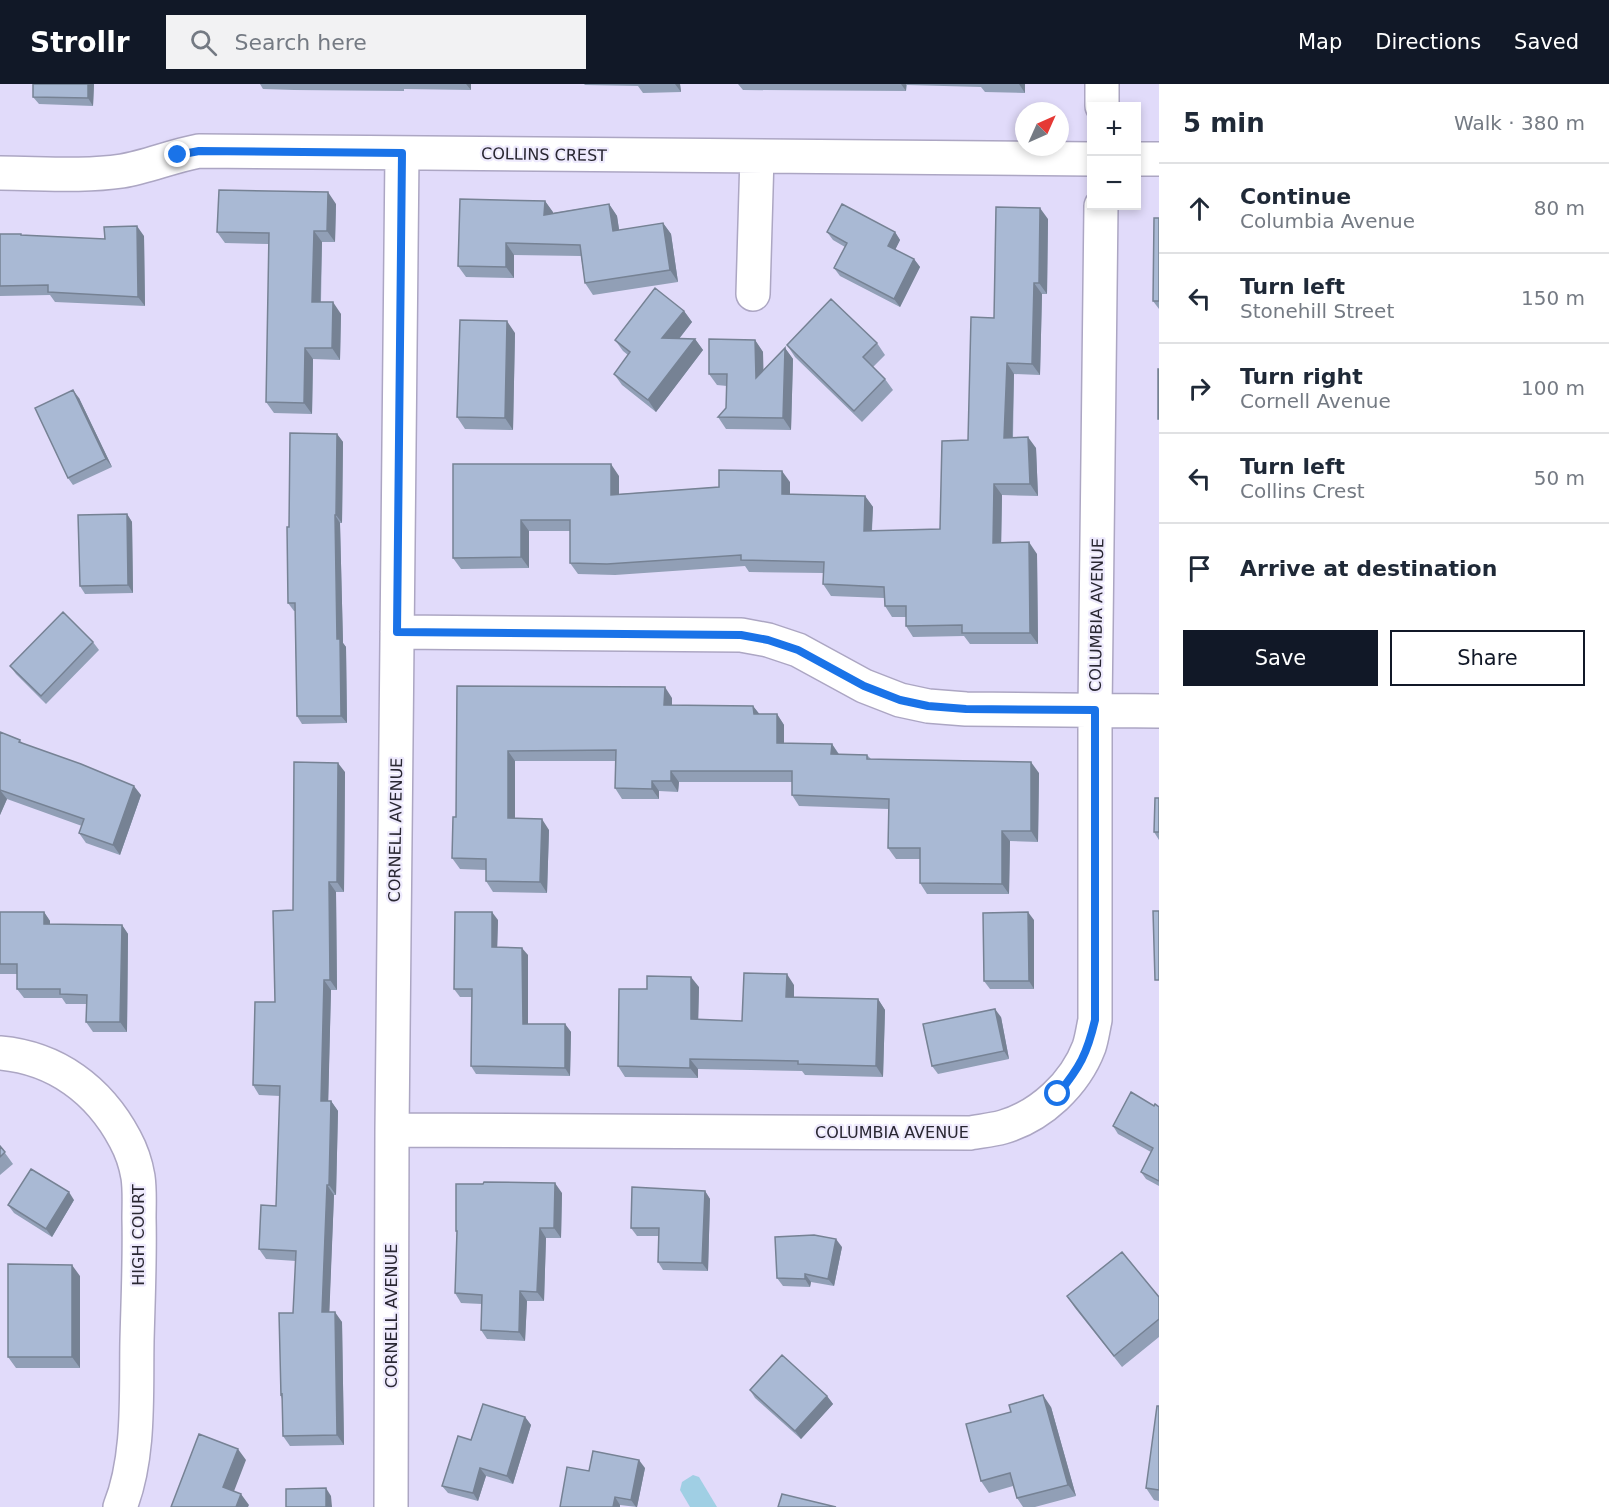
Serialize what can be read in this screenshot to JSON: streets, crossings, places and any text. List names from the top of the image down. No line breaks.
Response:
{"streets":{"street":["COLLINS CREST","COLUMBIA AVENUE","CORNELL AVENUE","HIGH COURT"]},"crossings":[["COLLINS CREST","CORNELL AVENUE"],["COLUMBIA AVENUE","CORNELL AVENUE"]],"north":"top right","page":{"header":"Strollr","search":"Search here","nav":["Map","Directions","Saved"],"heading":["5 min","Walk · 380 m"],"map_buttons":["+","−"],"list":[["Continue","Columbia Avenue","80 m"],["Turn left","Stonehill Street","150 m"],["Turn right","Cornell Avenue","100 m"],["Turn left","Collins Crest","50 m"],"Arrive at destination"],"buttons":["Save","Share"]}}
